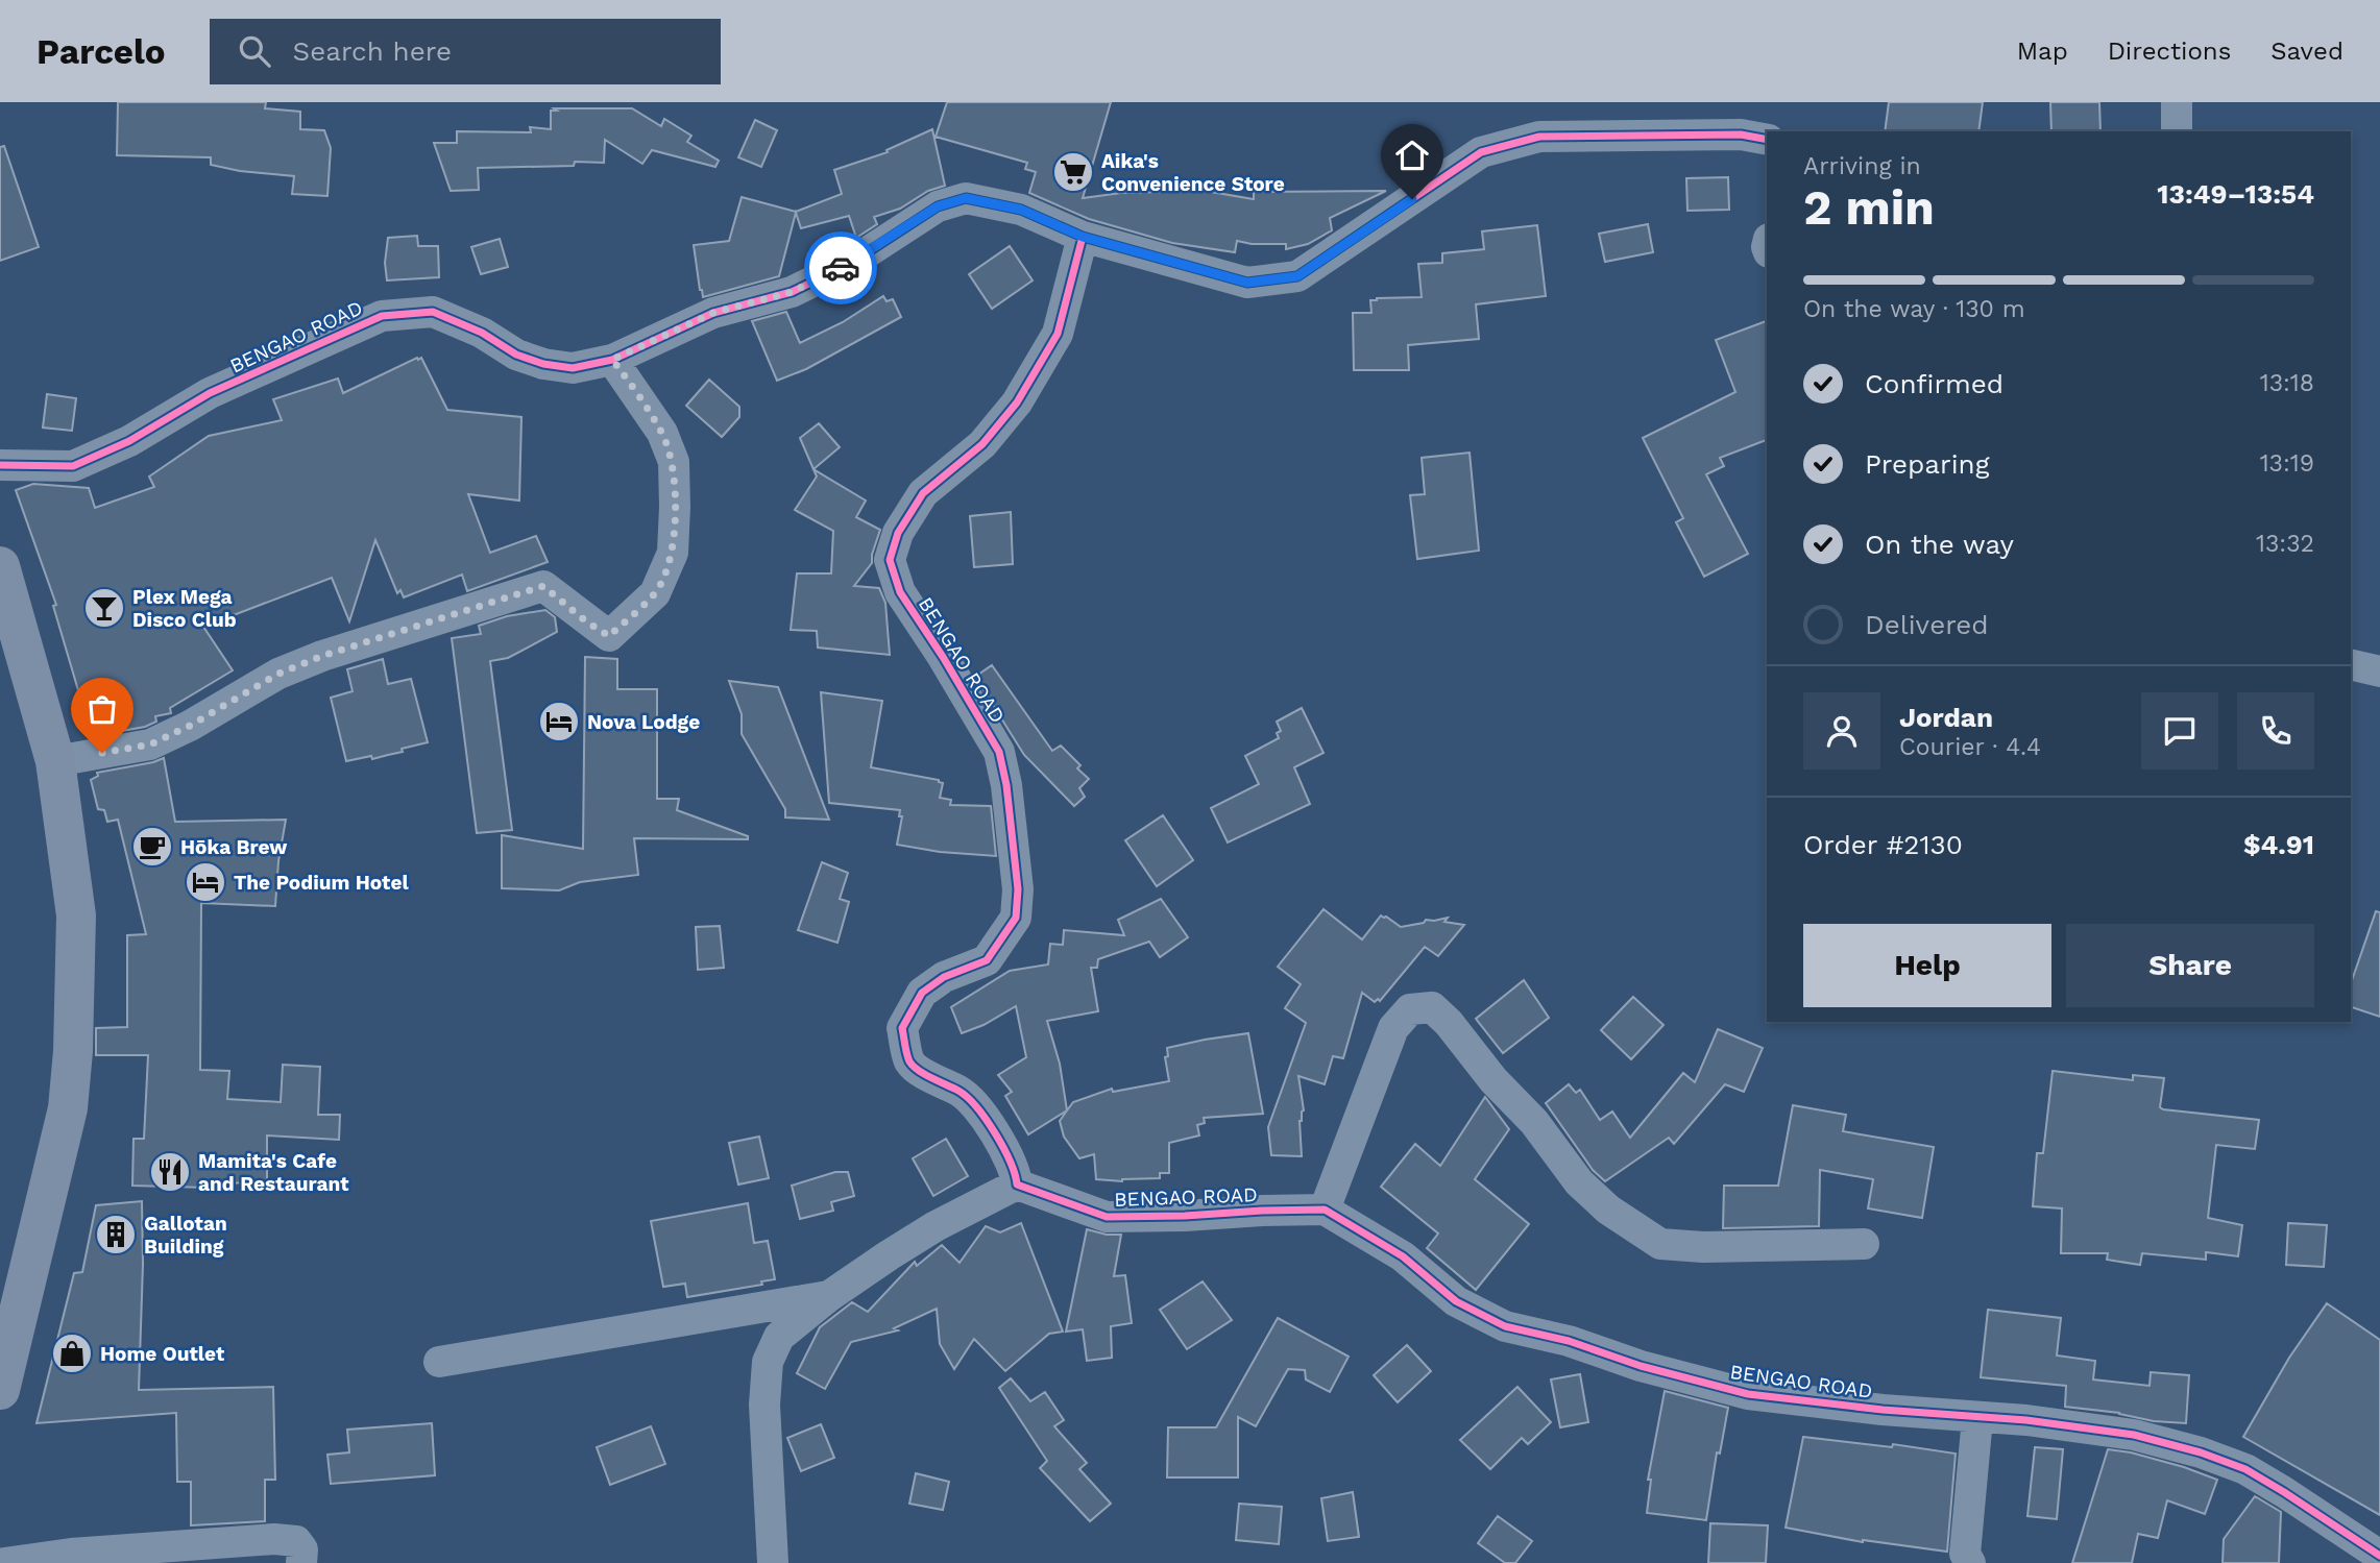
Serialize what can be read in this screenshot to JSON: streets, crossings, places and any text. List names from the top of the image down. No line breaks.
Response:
{"streets":{"street":["BENGAO ROAD"]},"places":{"supermarket":["Aika's Convenience Store"],"bar":["Plex Mega Disco Club"],"hotel":["Nova Lodge","The Podium Hotel"],"cafe":["Hōka Brew"],"restaurant":["Mamita's Cafe and Restaurant"],"building":["Gallotan Building"],"shop":["Home Outlet"]},"page":{"header":"Parcelo","search":"Search here","nav":["Map","Directions","Saved"],"heading":["2 min","Arriving in","13:49–13:54"],"panel":["Jordan","Courier · 4.4","Order #2130","$4.91"],"bar":"On the way · 130 m","list":[["Confirmed","13:18"],["Preparing","13:19"],["On the way","13:32"],"Delivered"],"buttons":["Help","Share"]}}
